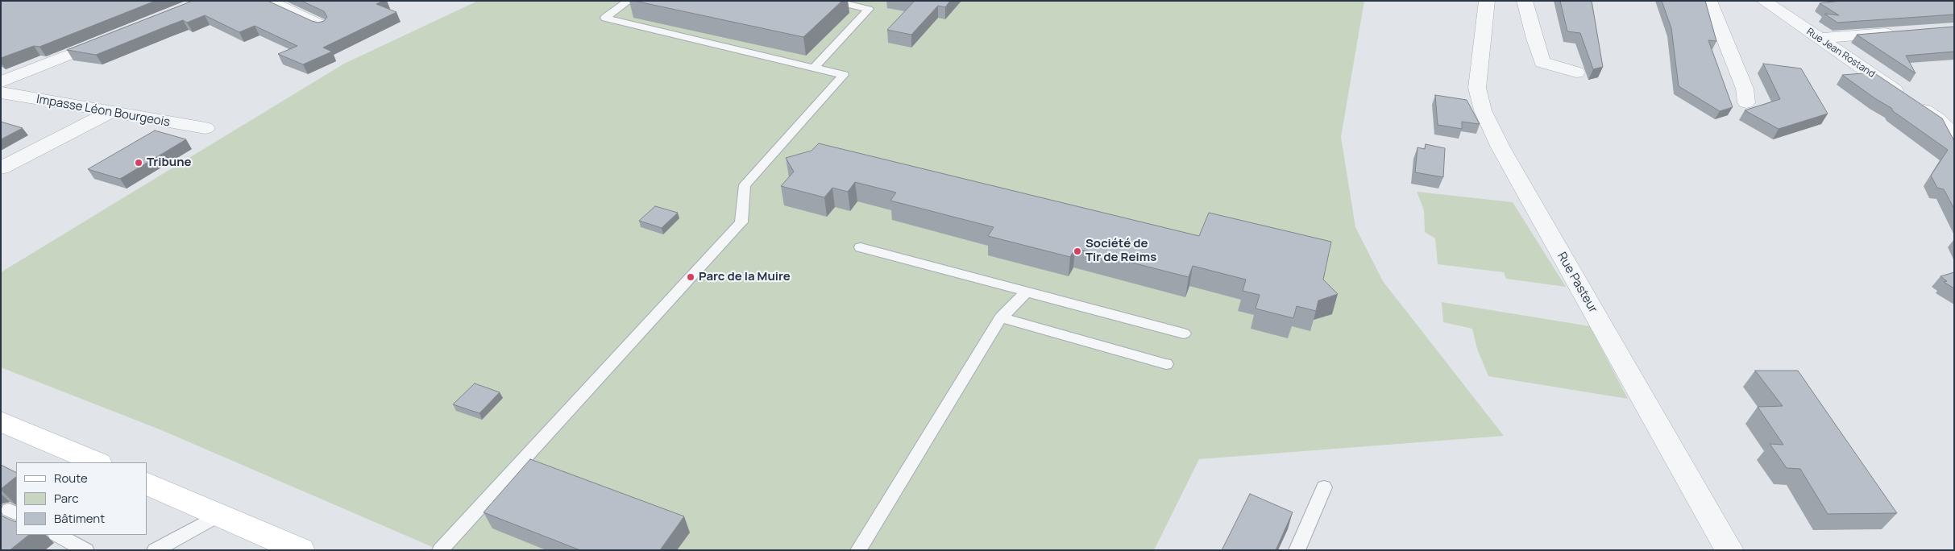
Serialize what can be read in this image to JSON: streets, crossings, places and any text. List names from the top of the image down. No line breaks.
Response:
{"streets":{"street":["Rue Jean Rostand","Impasse Léon Bourgeois","Rue Pasteur"]},"places":["Tribune","Société de Tir de Reims","Parc de la Muire"],"legend":["Route","Parc","Bâtiment"]}
